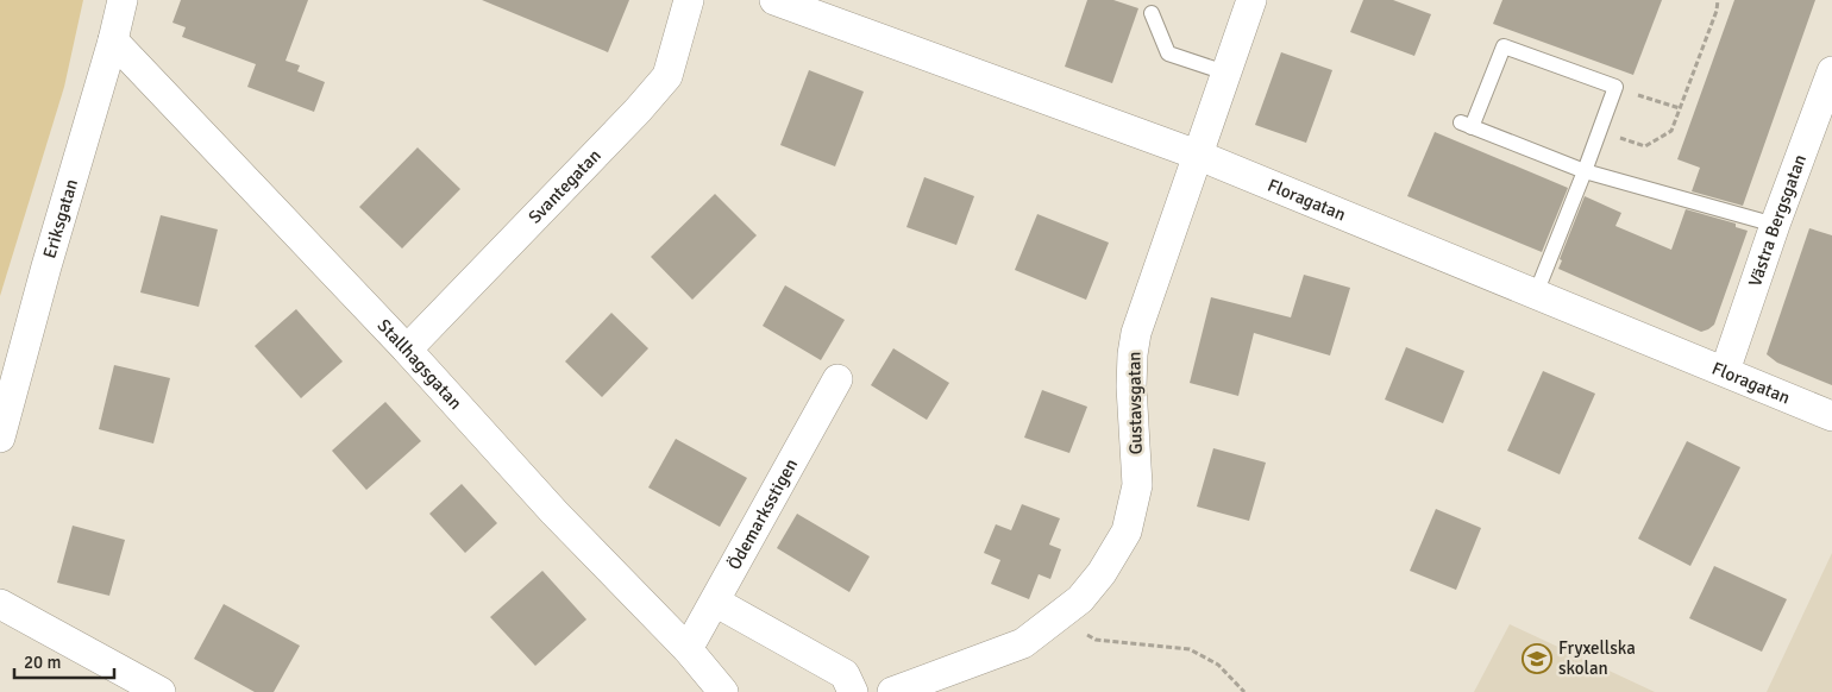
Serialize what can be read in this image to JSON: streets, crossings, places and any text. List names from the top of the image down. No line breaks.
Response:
{"streets":{"street":["Svantegatan","Floragatan","Eriksgatan","Västra Bergsgatan","Stallhagsgatan","Gustavsgatan","Ödemarksstigen"]},"crossings":[["Svantegatan","Stallhagsgatan"],["Floragatan","Västra Bergsgatan"],["Floragatan","Gustavsgatan"],["Eriksgatan","Stallhagsgatan"],["Stallhagsgatan","Ödemarksstigen"]],"places":{"school or university":["Fryxellska skolan"]},"scale_bar":"20 m"}
